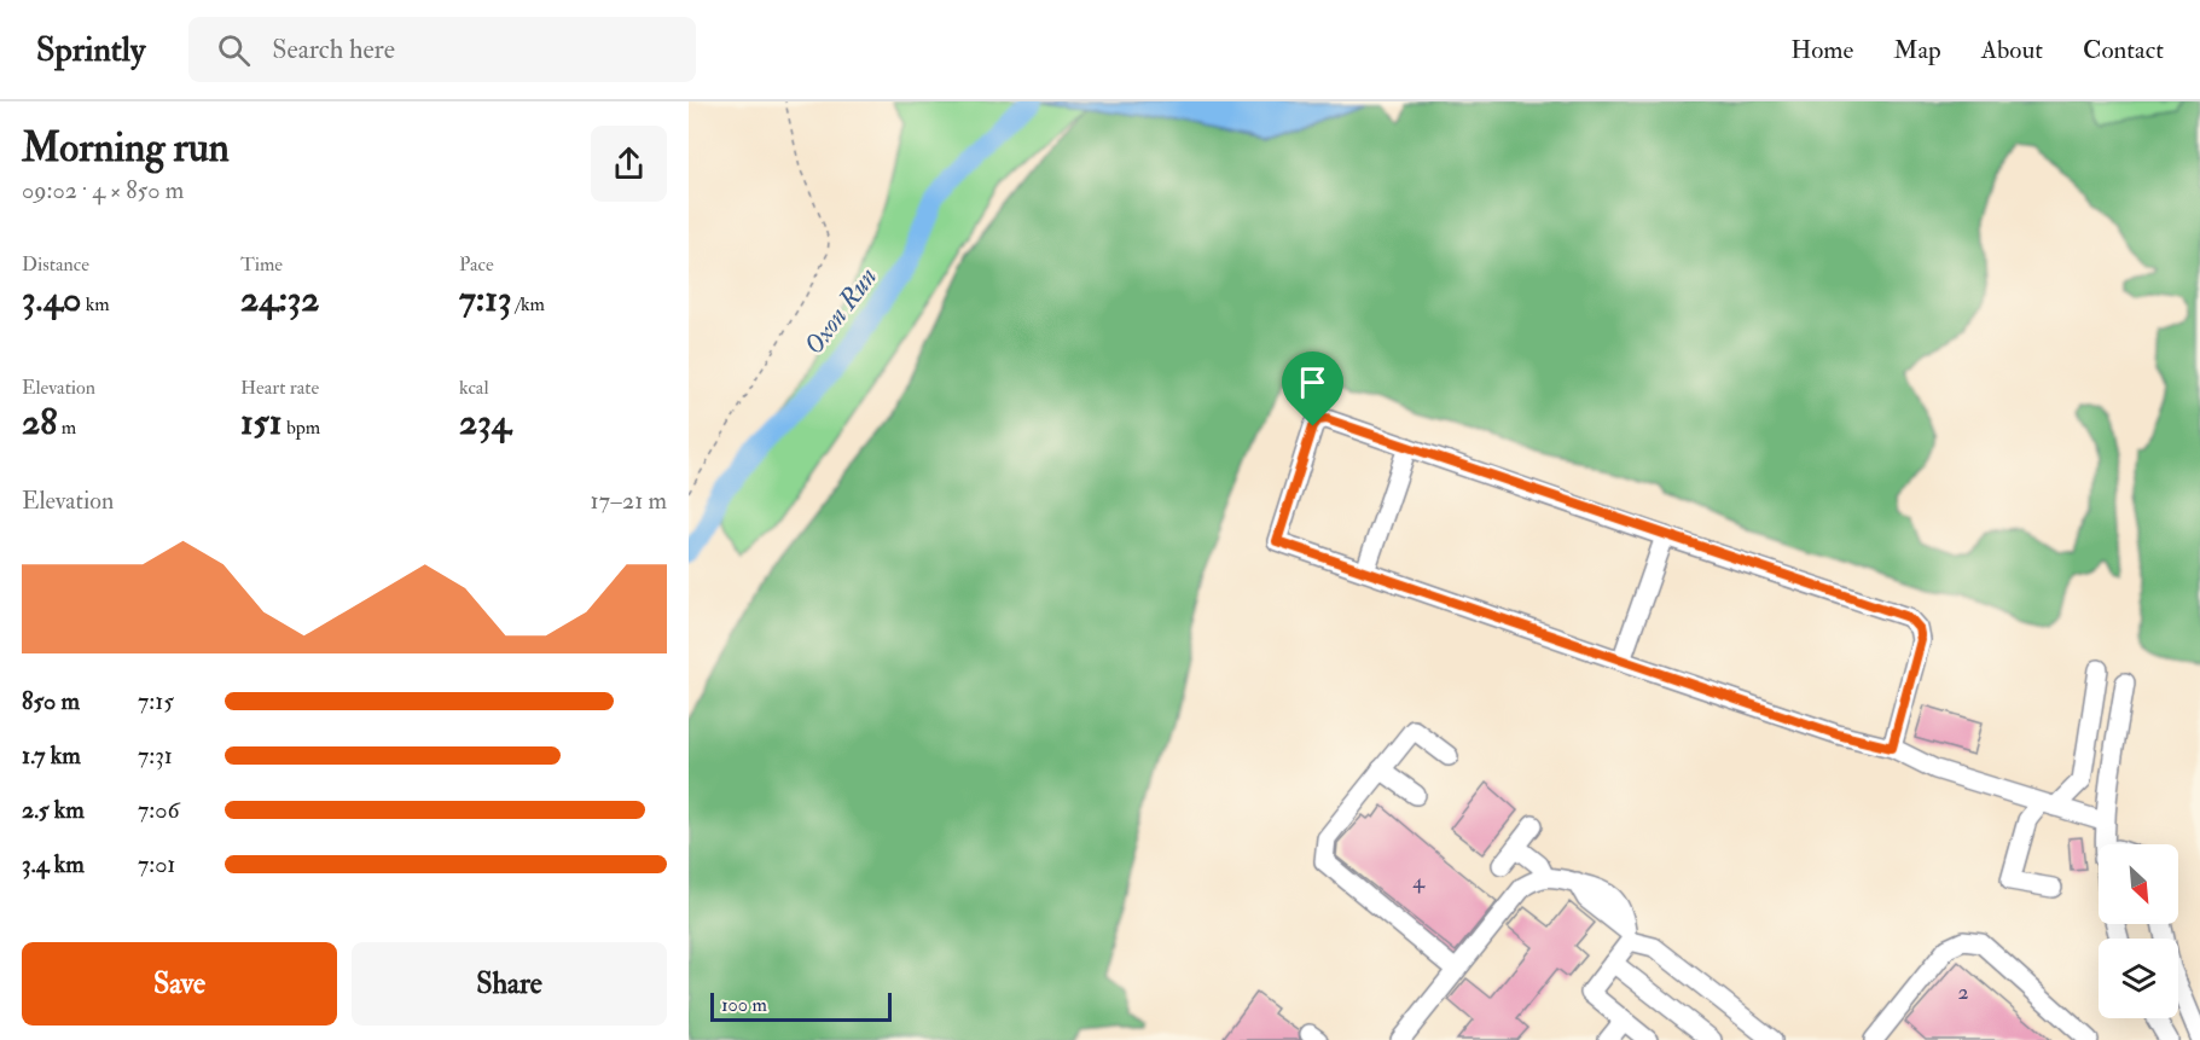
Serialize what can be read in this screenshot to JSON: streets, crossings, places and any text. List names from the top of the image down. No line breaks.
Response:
{"water":["Oxon Run"],"house_numbers":["4","2"],"scale_bar":"100 m","north":"bottom right","page":{"header":"Sprintly","search":"Search here","nav":["Home","Map","About","Contact"],"heading":["Morning run","09:02 · 4 × 850 m"],"stats":[["Distance","3.40 km"],["Time","24:32"],["Pace","7:13 /km"],["Elevation","28 m"],["Heart rate","151 bpm"],["kcal","234"]],"chart":["Elevation","17–21 m"],"list":[{"name":"850 m","note":"7:15"},{"name":"1.7 km","note":"7:31"},{"name":"2.5 km","note":"7:06"},{"name":"3.4 km","note":"7:01"}],"buttons":["Save","Share"],"scale":"100 m"}}
